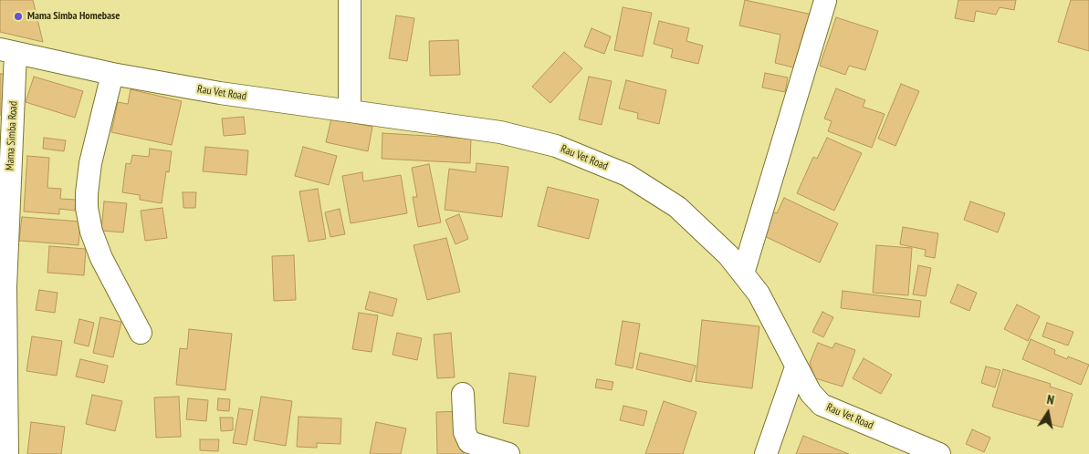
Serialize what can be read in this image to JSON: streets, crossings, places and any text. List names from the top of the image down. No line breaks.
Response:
{"streets":{"street":["Rau Vet Road","Mama Simba Road"]},"crossings":[["Rau Vet Road","Mama Simba Road"]],"places":["Mama Simba Homebase"],"north":"top"}
